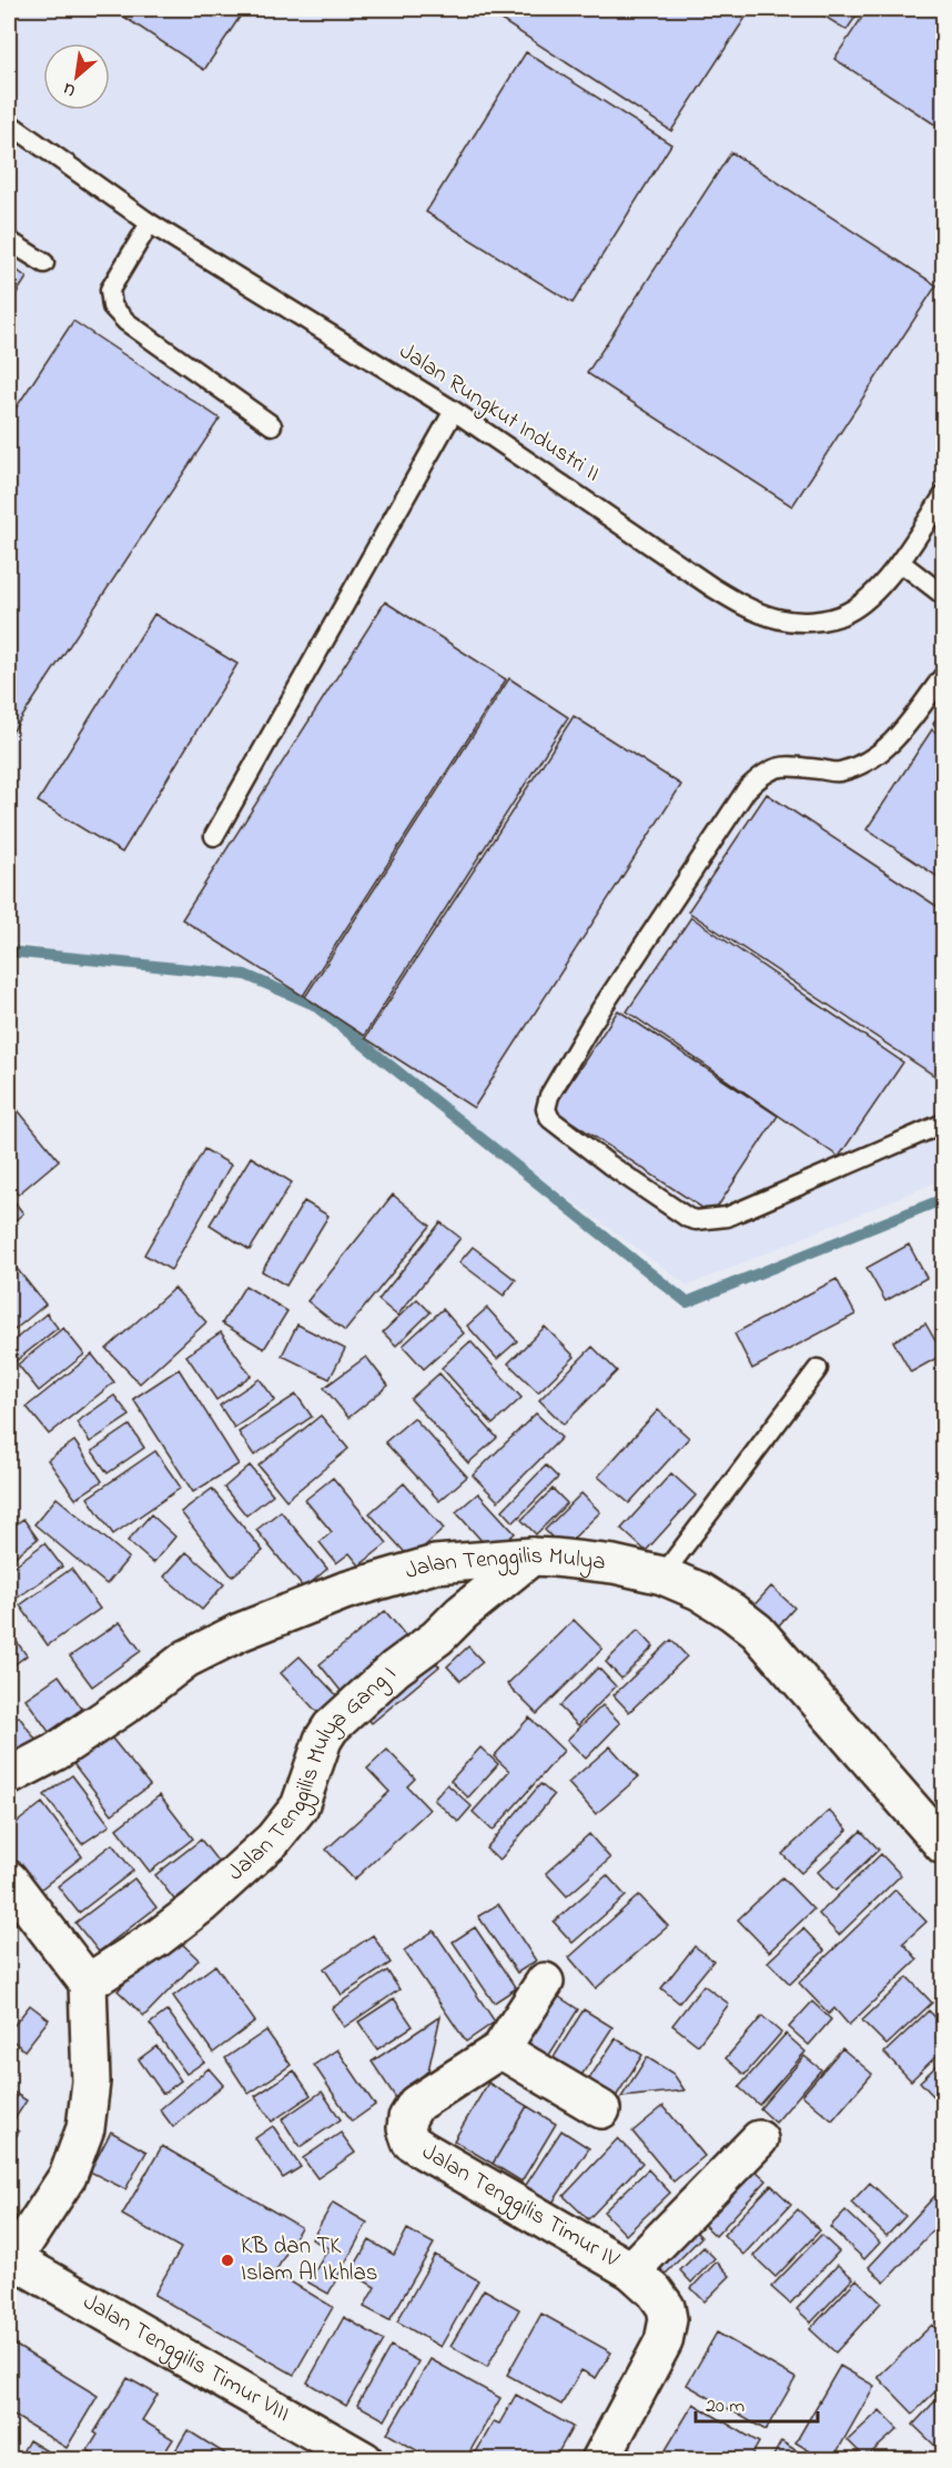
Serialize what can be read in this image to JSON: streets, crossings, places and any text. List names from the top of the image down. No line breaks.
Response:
{"streets":{"street":["Jalan Tenggilis Mulya","Jalan Tenggilis Mulya Gang I","Jalan Tenggilis Timur IV","Jalan Tenggilis Timur VIII"],"lane":["Jalan Rungkut Industri II"]},"crossings":[["Jalan Tenggilis Mulya","Jalan Tenggilis Mulya Gang I"]],"places":["KB dan TK Islam Al Ikhlas"],"scale_bar":"20 m","north":"bottom left"}
